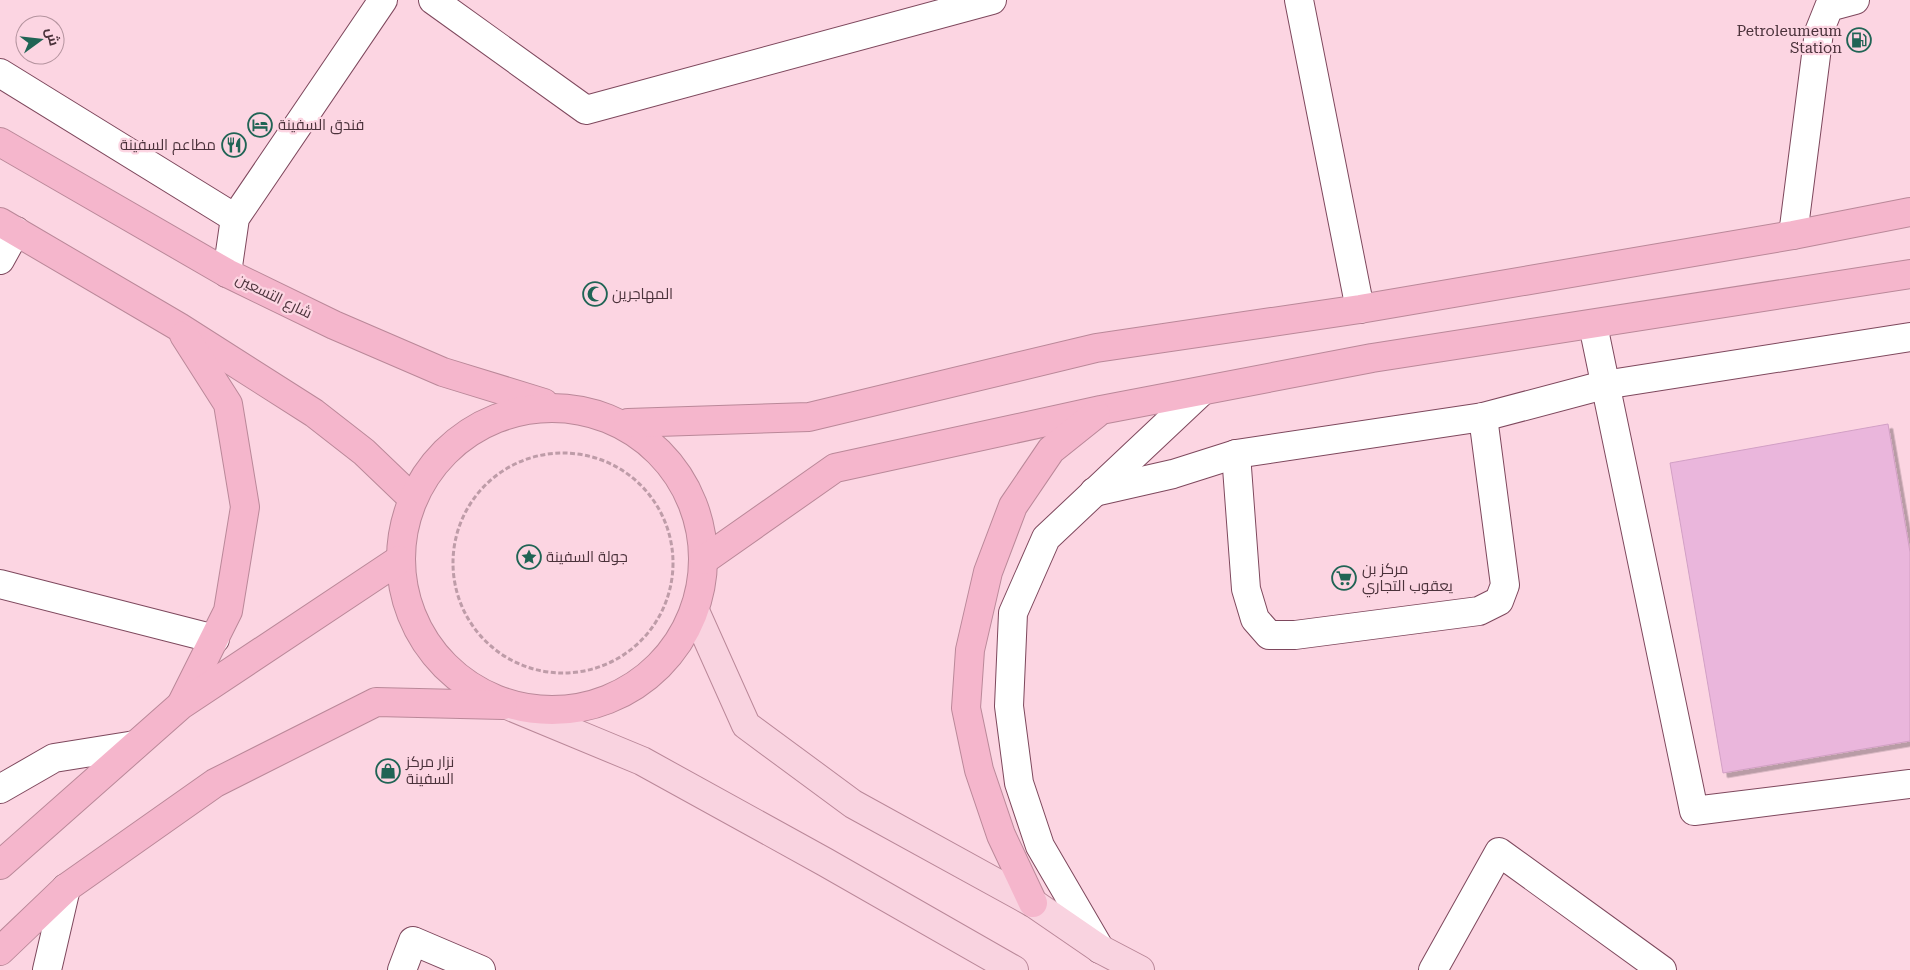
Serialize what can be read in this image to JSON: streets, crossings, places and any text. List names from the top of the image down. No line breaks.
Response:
{"streets":{"highway":["شارع التسعين"]},"places":{"fuel station":["Petroleumeum Station"],"hotel":["فندق السفينة"],"restaurant":["مطاعم السفينة"],"mosque":["المهاجرين"],"place":["جولة السفينة"],"supermarket":["مركز بن يعقوب التجاري"],"shop":["نزار مركز السفينة"]},"north":"right"}
